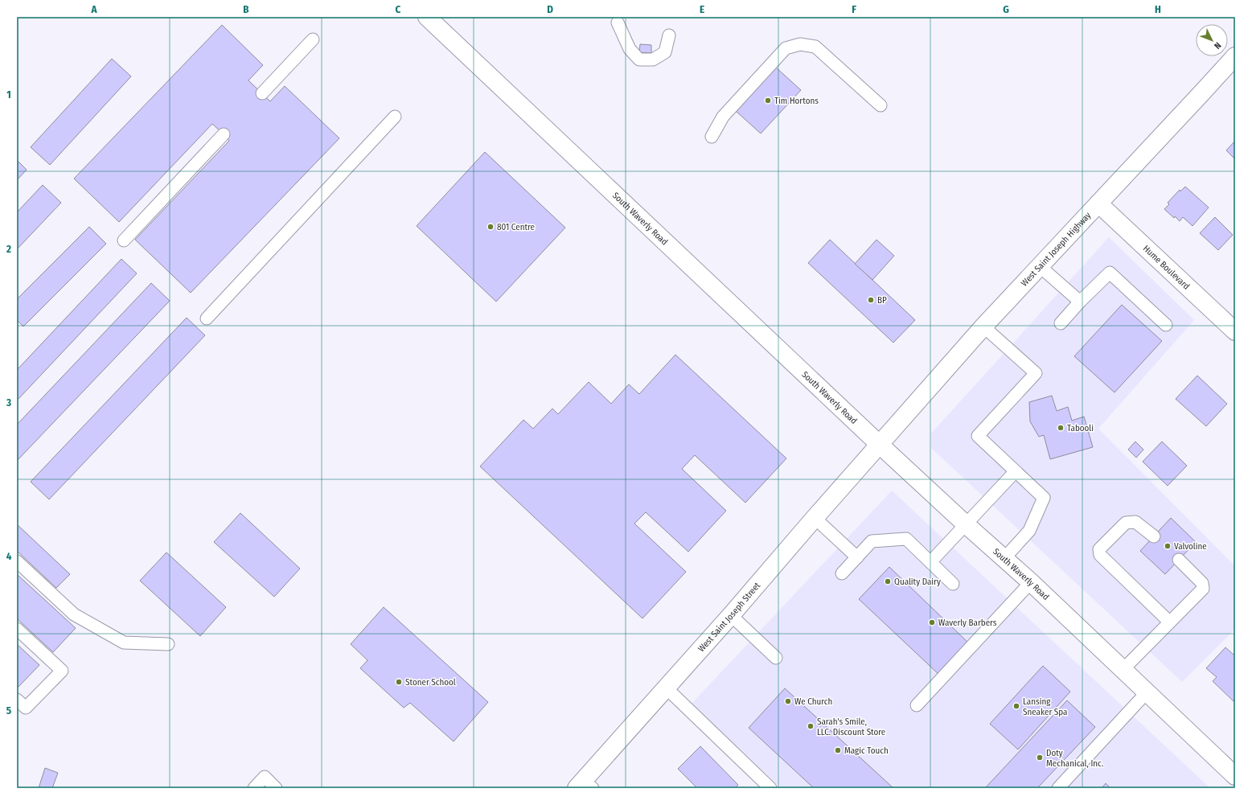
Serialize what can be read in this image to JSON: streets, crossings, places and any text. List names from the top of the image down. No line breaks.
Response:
{"streets":{"street":["South Waverly Road","West Saint Joseph Highway","Hume Boulevard","West Saint Joseph Street"]},"crossings":[["South Waverly Road","West Saint Joseph Highway"],["South Waverly Road","West Saint Joseph Street"],["West Saint Joseph Highway","Hume Boulevard"],["West Saint Joseph Highway","West Saint Joseph Street"]],"places":["Tim Hortons","801 Centre","BP","Tabooli","Valvoline","Quality Dairy","Waverly Barbers","Stoner School","We Church","Lansing Sneaker Spa","Sarah's Smile, LLC. Discount Store","Magic Touch","Doty Mechanical, Inc."],"north":"bottom right","grid":{"columns":["A","B","C","D","E","F","G","H"],"rows":["1","2","3","4","5"]}}
